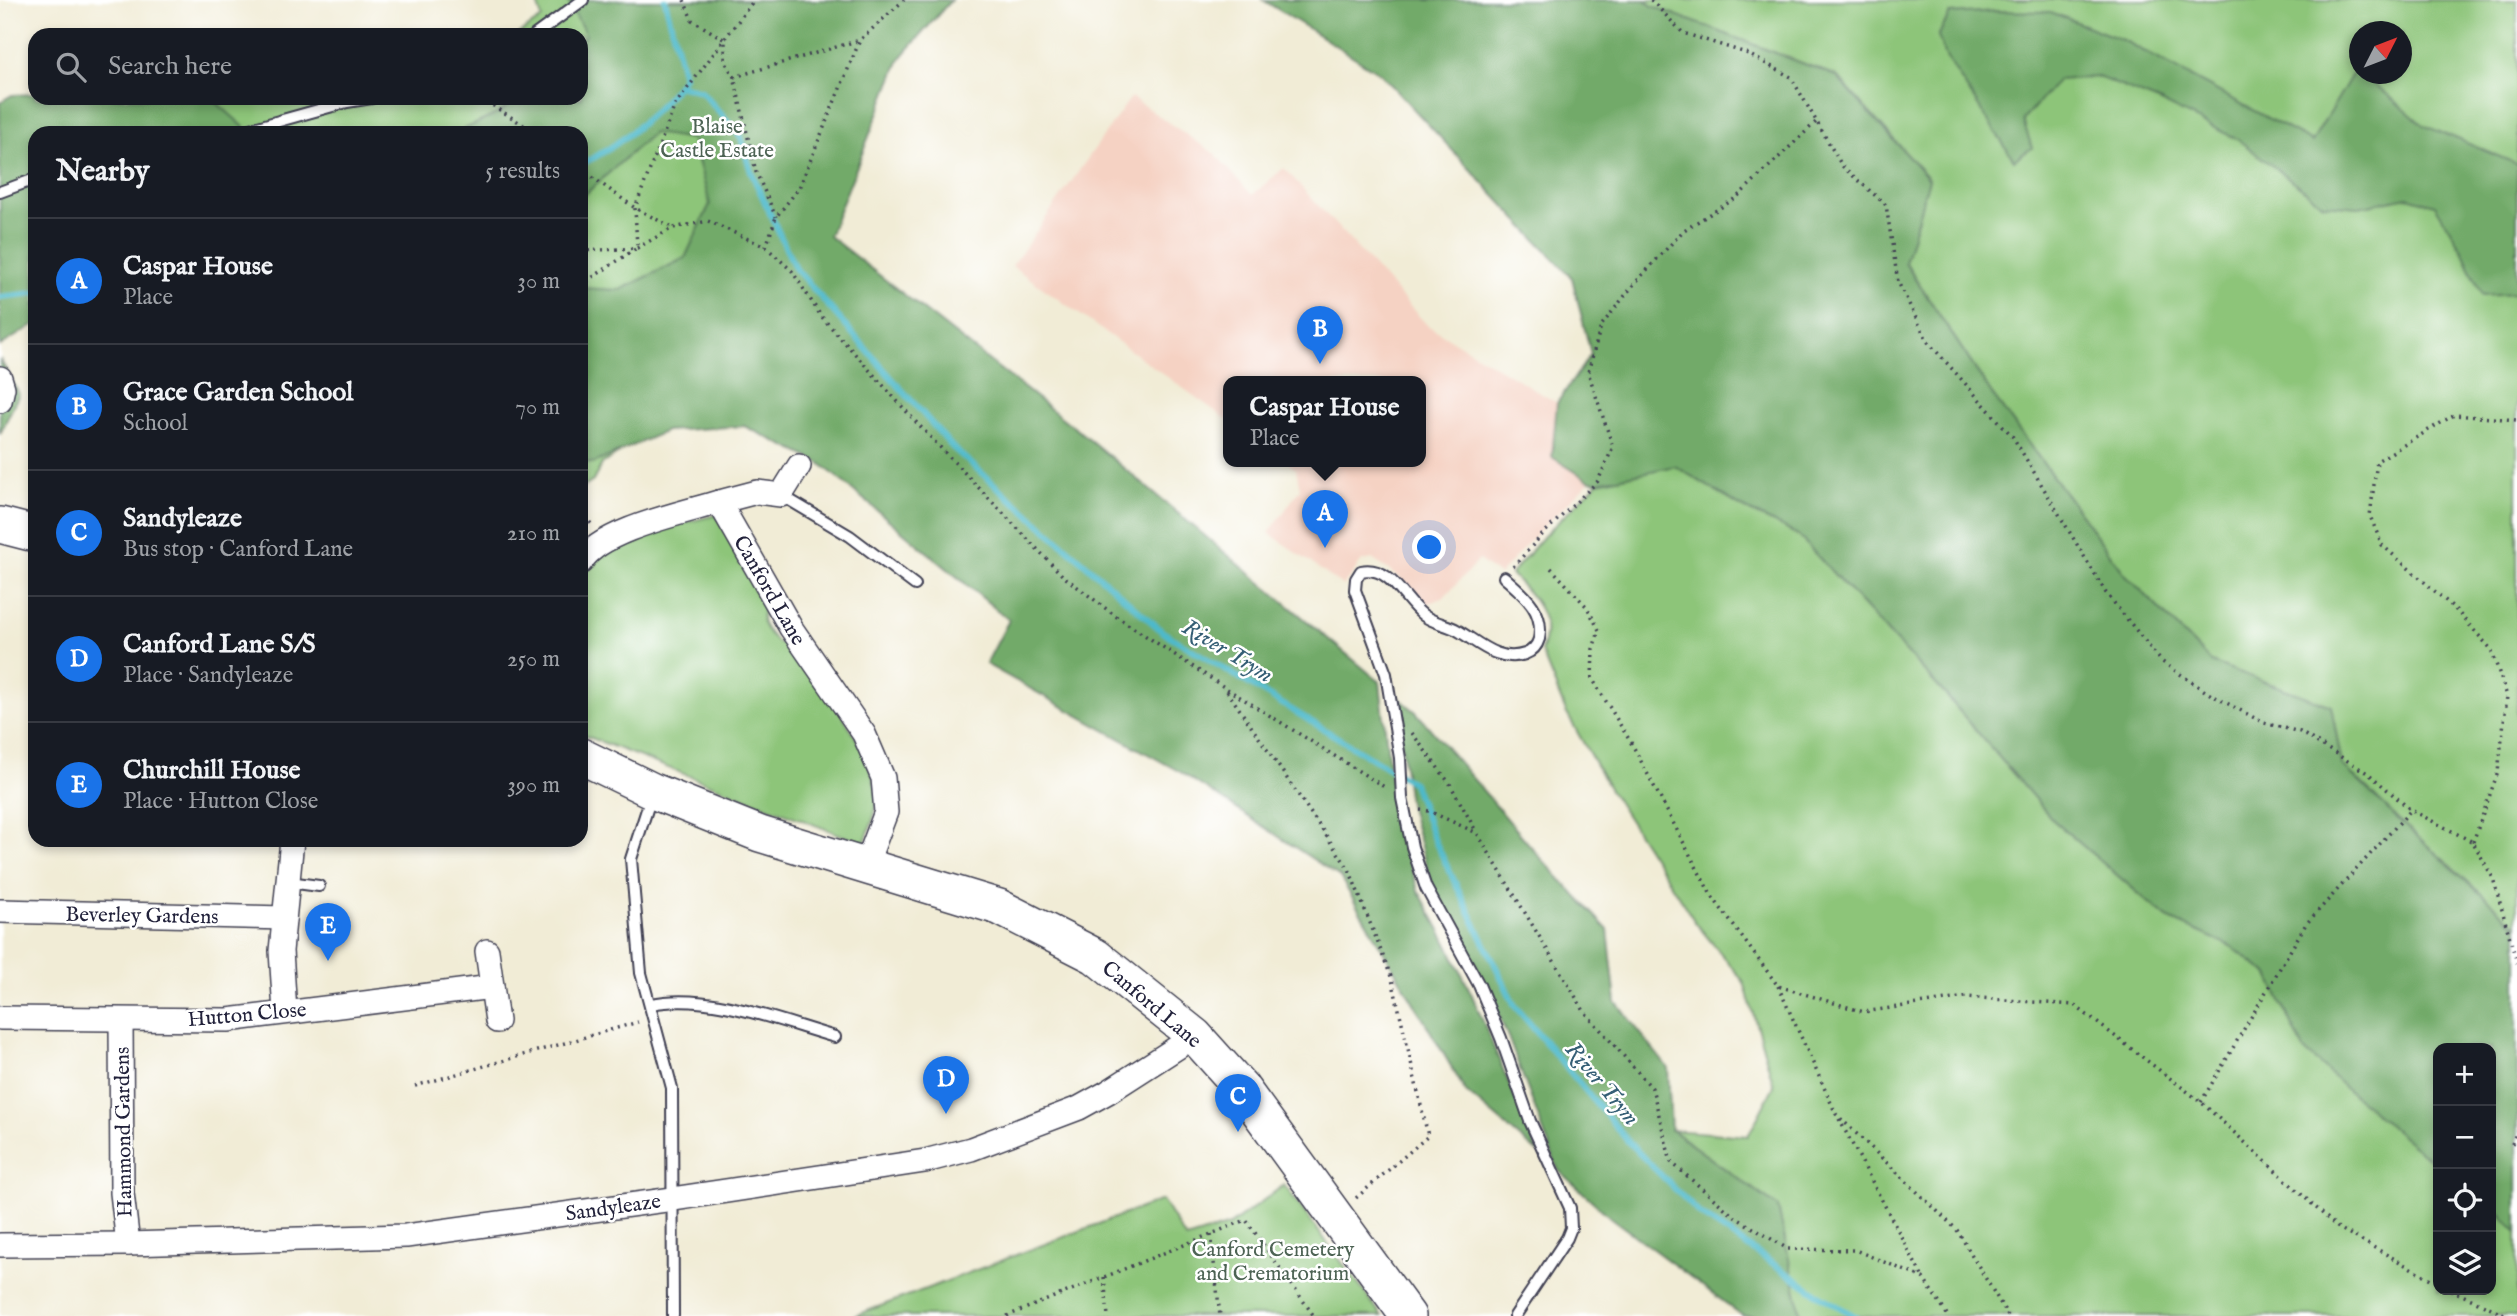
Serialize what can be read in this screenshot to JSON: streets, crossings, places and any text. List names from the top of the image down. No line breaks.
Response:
{"streets":{"main road":["Canford Lane"],"street":["Beverley Gardens","Hutton Close","Hammond Gardens","Sandyleaze"]},"crossings":[["Canford Lane","Sandyleaze"],["Hutton Close","Hammond Gardens"],["Hammond Gardens","Sandyleaze"]],"water":["River Trym"],"parks":["Blaise Castle Estate","Canford Cemetery and Crematorium"],"north":"top right","page":{"search":"Search here","heading":["Nearby","5 results"],"list":[{"mark":"A","name":"Caspar House","note":"Place","value":"30 m"},{"mark":"B","name":"Grace Garden School","note":"School","value":"70 m"},{"mark":"C","name":"Sandyleaze","note":"Bus stop · Canford Lane","value":"210 m"},{"mark":"D","name":"Canford Lane S/S","note":"Place · Sandyleaze","value":"250 m"},{"mark":"E","name":"Churchill House","note":"Place · Hutton Close","value":"390 m"}],"pins":["B","A","E","D","C"],"popup":["Caspar House","Place"],"map_buttons":["+","−"]}}
